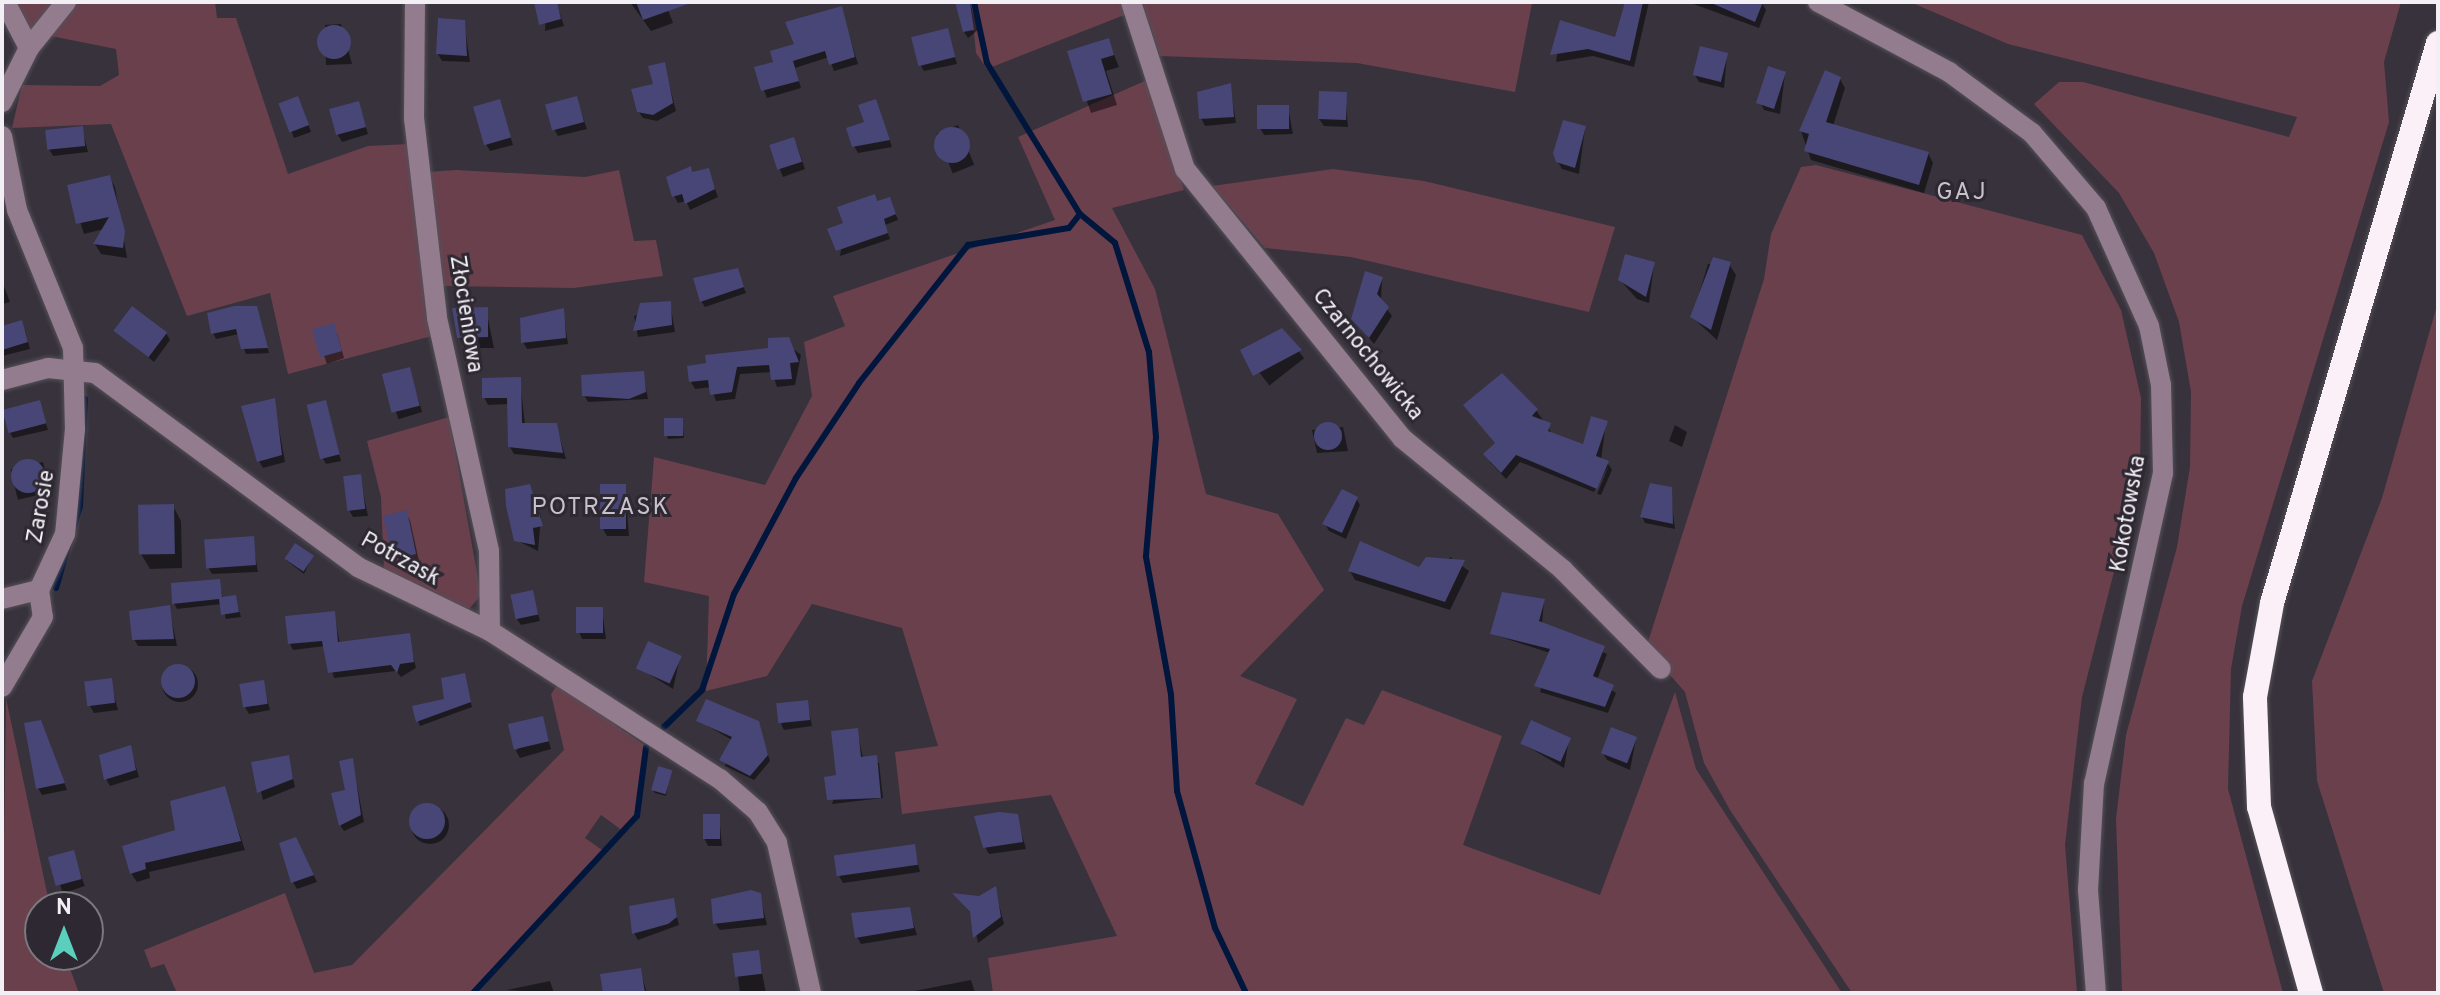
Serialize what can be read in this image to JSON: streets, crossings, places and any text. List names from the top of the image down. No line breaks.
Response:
{"streets":{"street":["Złocieniowa","Czarnochowicka","Zarosie","Kokotowska","Potrzask"]},"crossings":[["Złocieniowa","Potrzask"],["Zarosie","Potrzask"]],"districts":["GAJ","POTRZASK"],"north":"top"}
